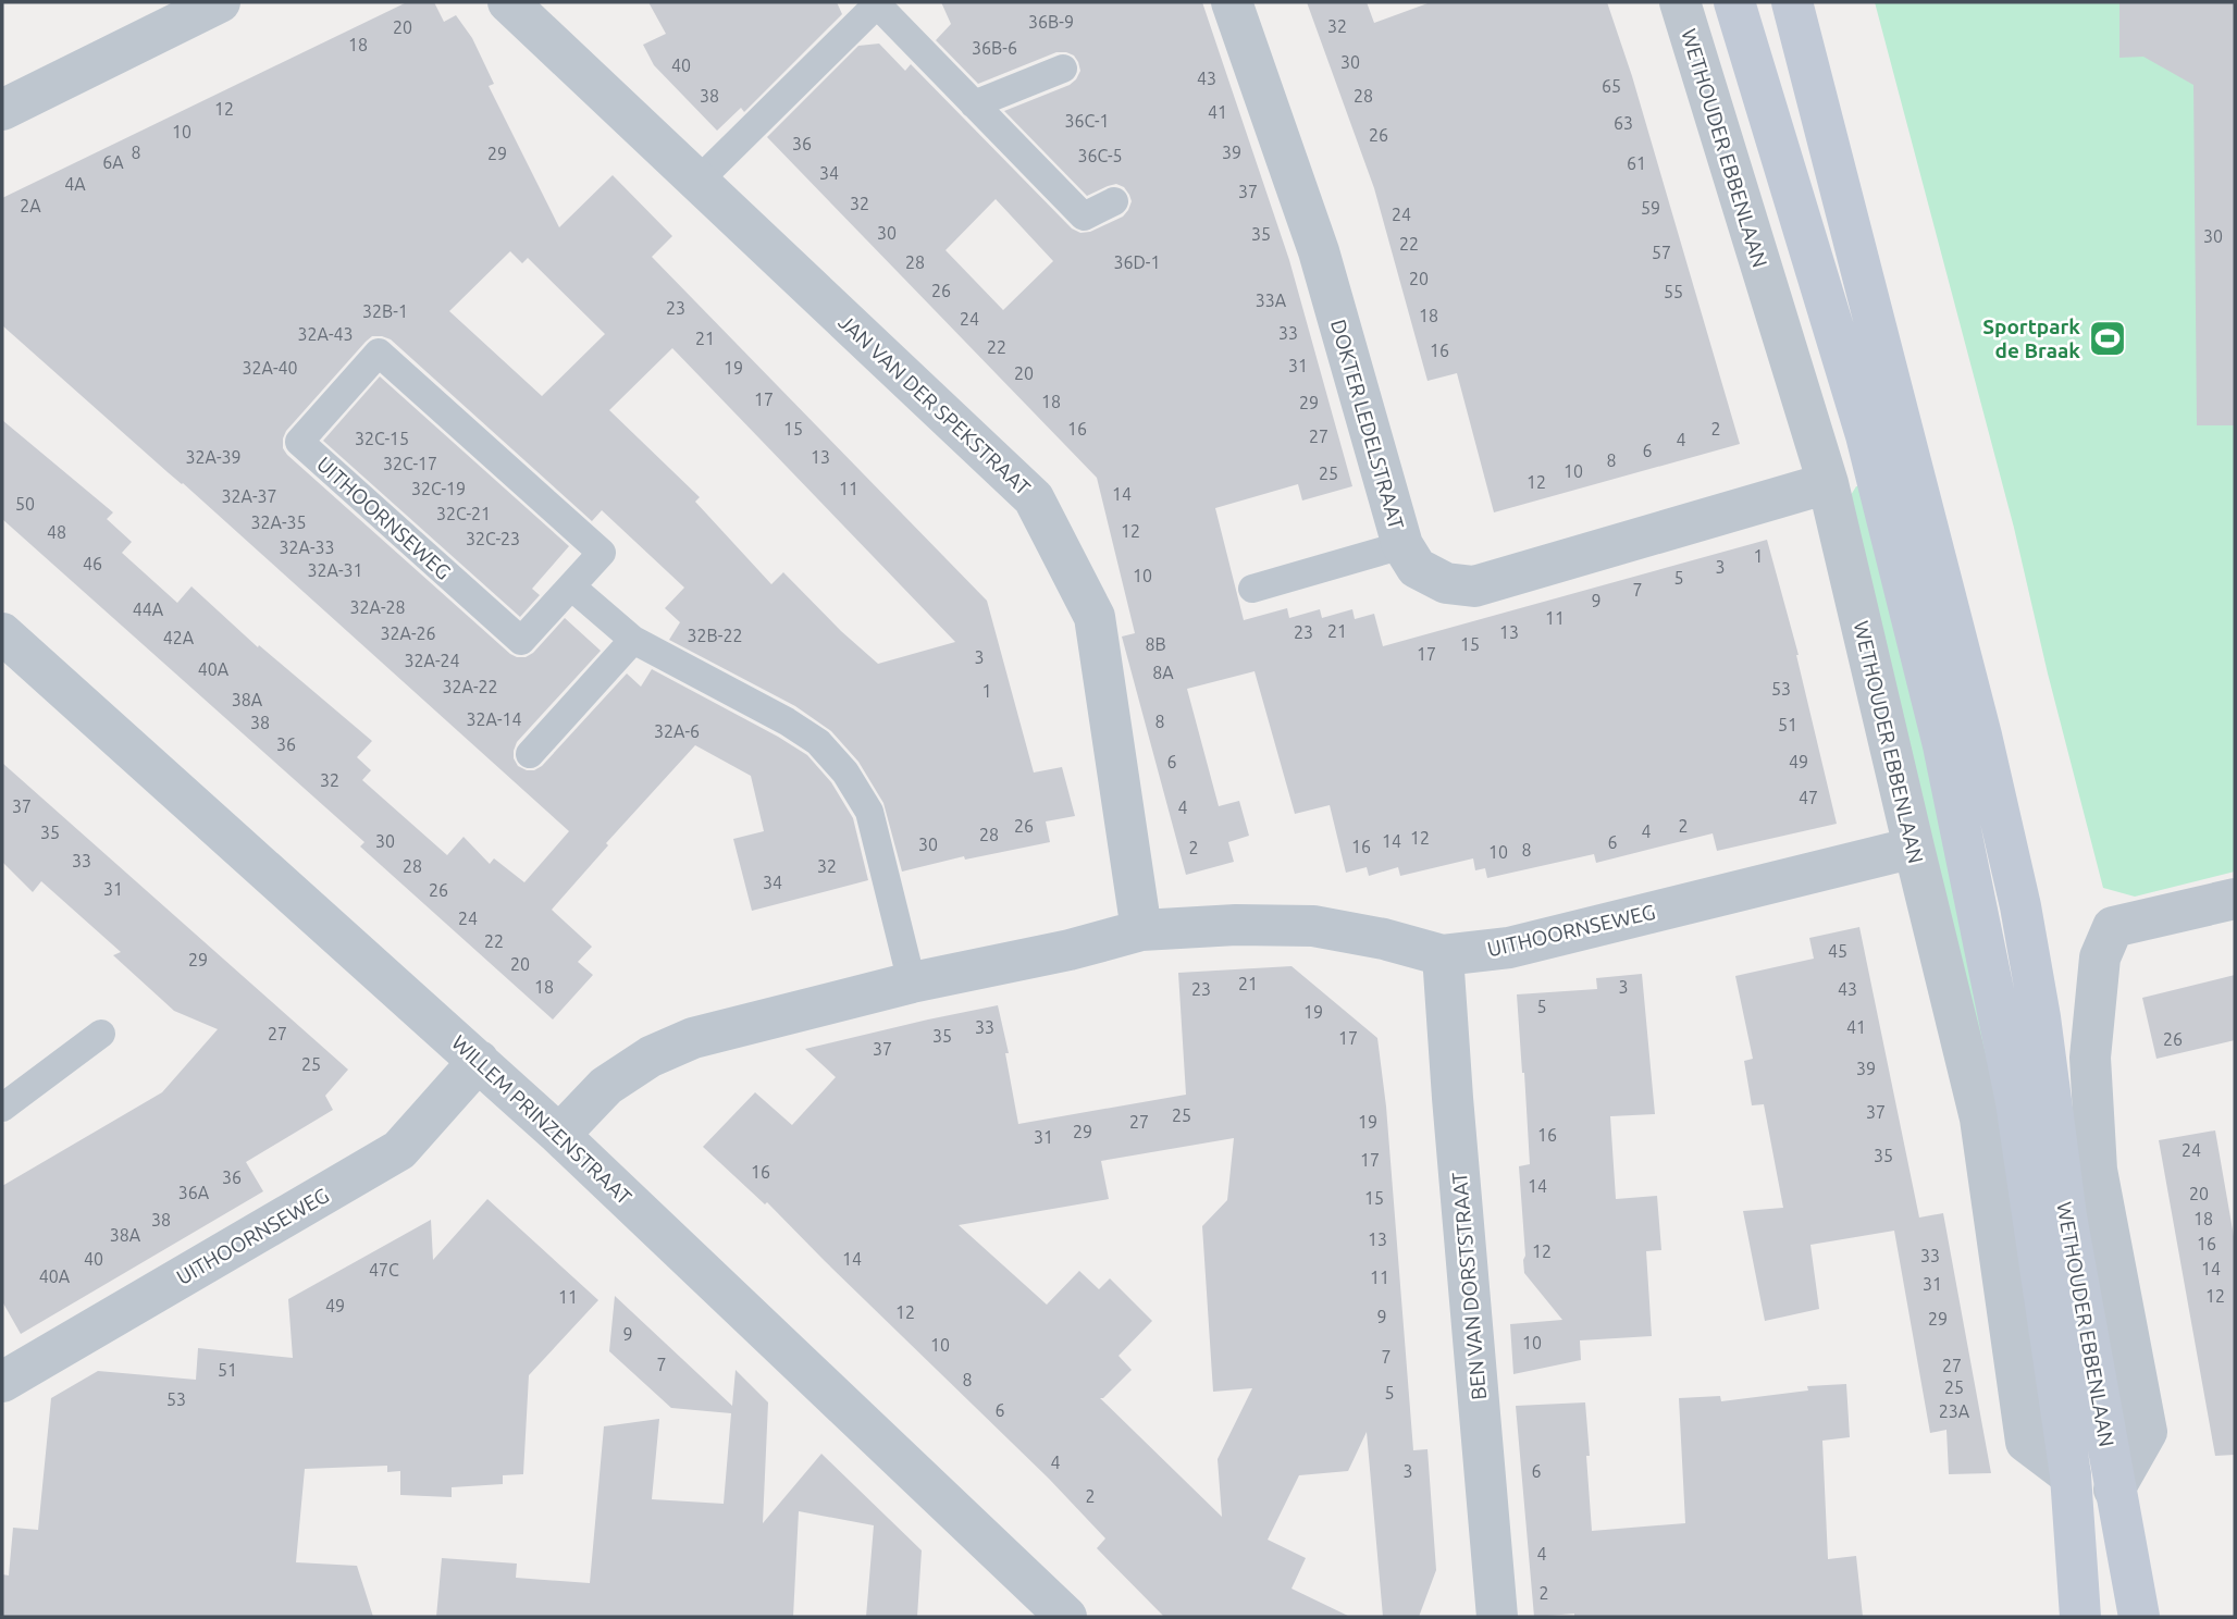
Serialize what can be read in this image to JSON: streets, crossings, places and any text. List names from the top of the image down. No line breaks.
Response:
{"streets":{"main road":["WETHOUDER EBBENLAAN"],"street":["JAN VAN DER SPEKSTRAAT","DOKTER LEDELSTRAAT","UITHOORNSEWEG","WILLEM PRINZENSTRAAT","BEN VAN DORSTSTRAAT"]},"crossings":[["WETHOUDER EBBENLAAN","DOKTER LEDELSTRAAT"],["WETHOUDER EBBENLAAN","UITHOORNSEWEG"],["JAN VAN DER SPEKSTRAAT","UITHOORNSEWEG"],["UITHOORNSEWEG","WILLEM PRINZENSTRAAT"],["UITHOORNSEWEG","BEN VAN DORSTSTRAAT"]],"places":{"sports":["Sportpark de Braak"]},"house_numbers":["36B-9","32","20","18","36B-6","30","40","43","65","38","28","12","41","36C-1","63","10","26","36","8","39","29","36C-5","6A","61","34","4A","37","32","2A","59","24","30","35","30","22","57","28","36D-1","20","26","55","33A","23","32B-1","18","24","33","32A-43","21","22","16","31","32A-40","19","20","17","18","29","15","16","2","27","32C-15","4","6","32A-39","13","8","32C-17","10","25","12","32C-19","11","14","32A-37","50","32C-21","32A-35","12","48","32C-23","32A-33","1","46","3","32A-31","10","5","7","9","32A-28","44A","11","21","23","13","32A-26","32B-22","42A","8B","15","17","3","32A-24","40A","8A","32A-22","53","1","38A","32A-14","8","38","51","32A-6","36","6","49","32","47","37","4","26","2","4","35","28","12","30","14","6","30","16","2","8","10","33","28","32","34","31","26","24","22","45","29","20","21","18","3","23","43","5","19","33","41","27","35","17","26","37","25","39","37","25","27","19","29","16","31","24","35","17","16","36","14","36A","20","15","18","38","38A","13","16","12","33","40","14","14","47C","40A","11","31","12","11","49","12","9","29","9","10","10","7","7","27","51","8","25","5","53","6","23A","4","3","6","2","4","2"]}
